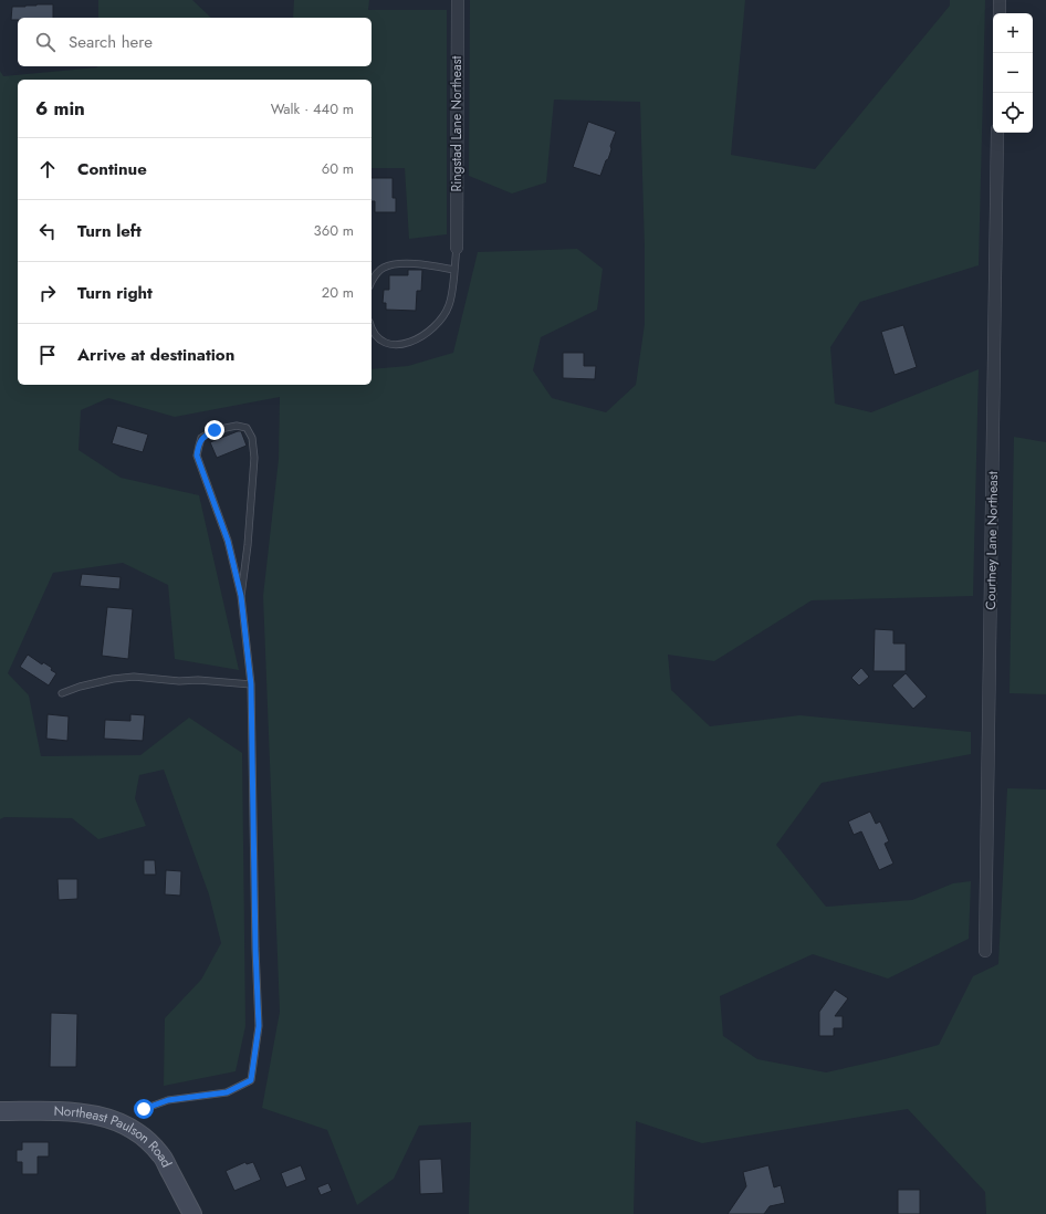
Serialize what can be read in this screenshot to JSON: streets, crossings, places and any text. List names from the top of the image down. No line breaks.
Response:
{"streets":{"street":["Ringstad Lane Northeast","Courtney Lane Northeast","Northeast Paulson Road"]},"page":{"map_buttons":["+","−"],"search":"Search here","heading":["6 min","Walk · 440 m"],"list":[["Continue","60 m"],["Turn left","360 m"],["Turn right","20 m"],"Arrive at destination"]}}
